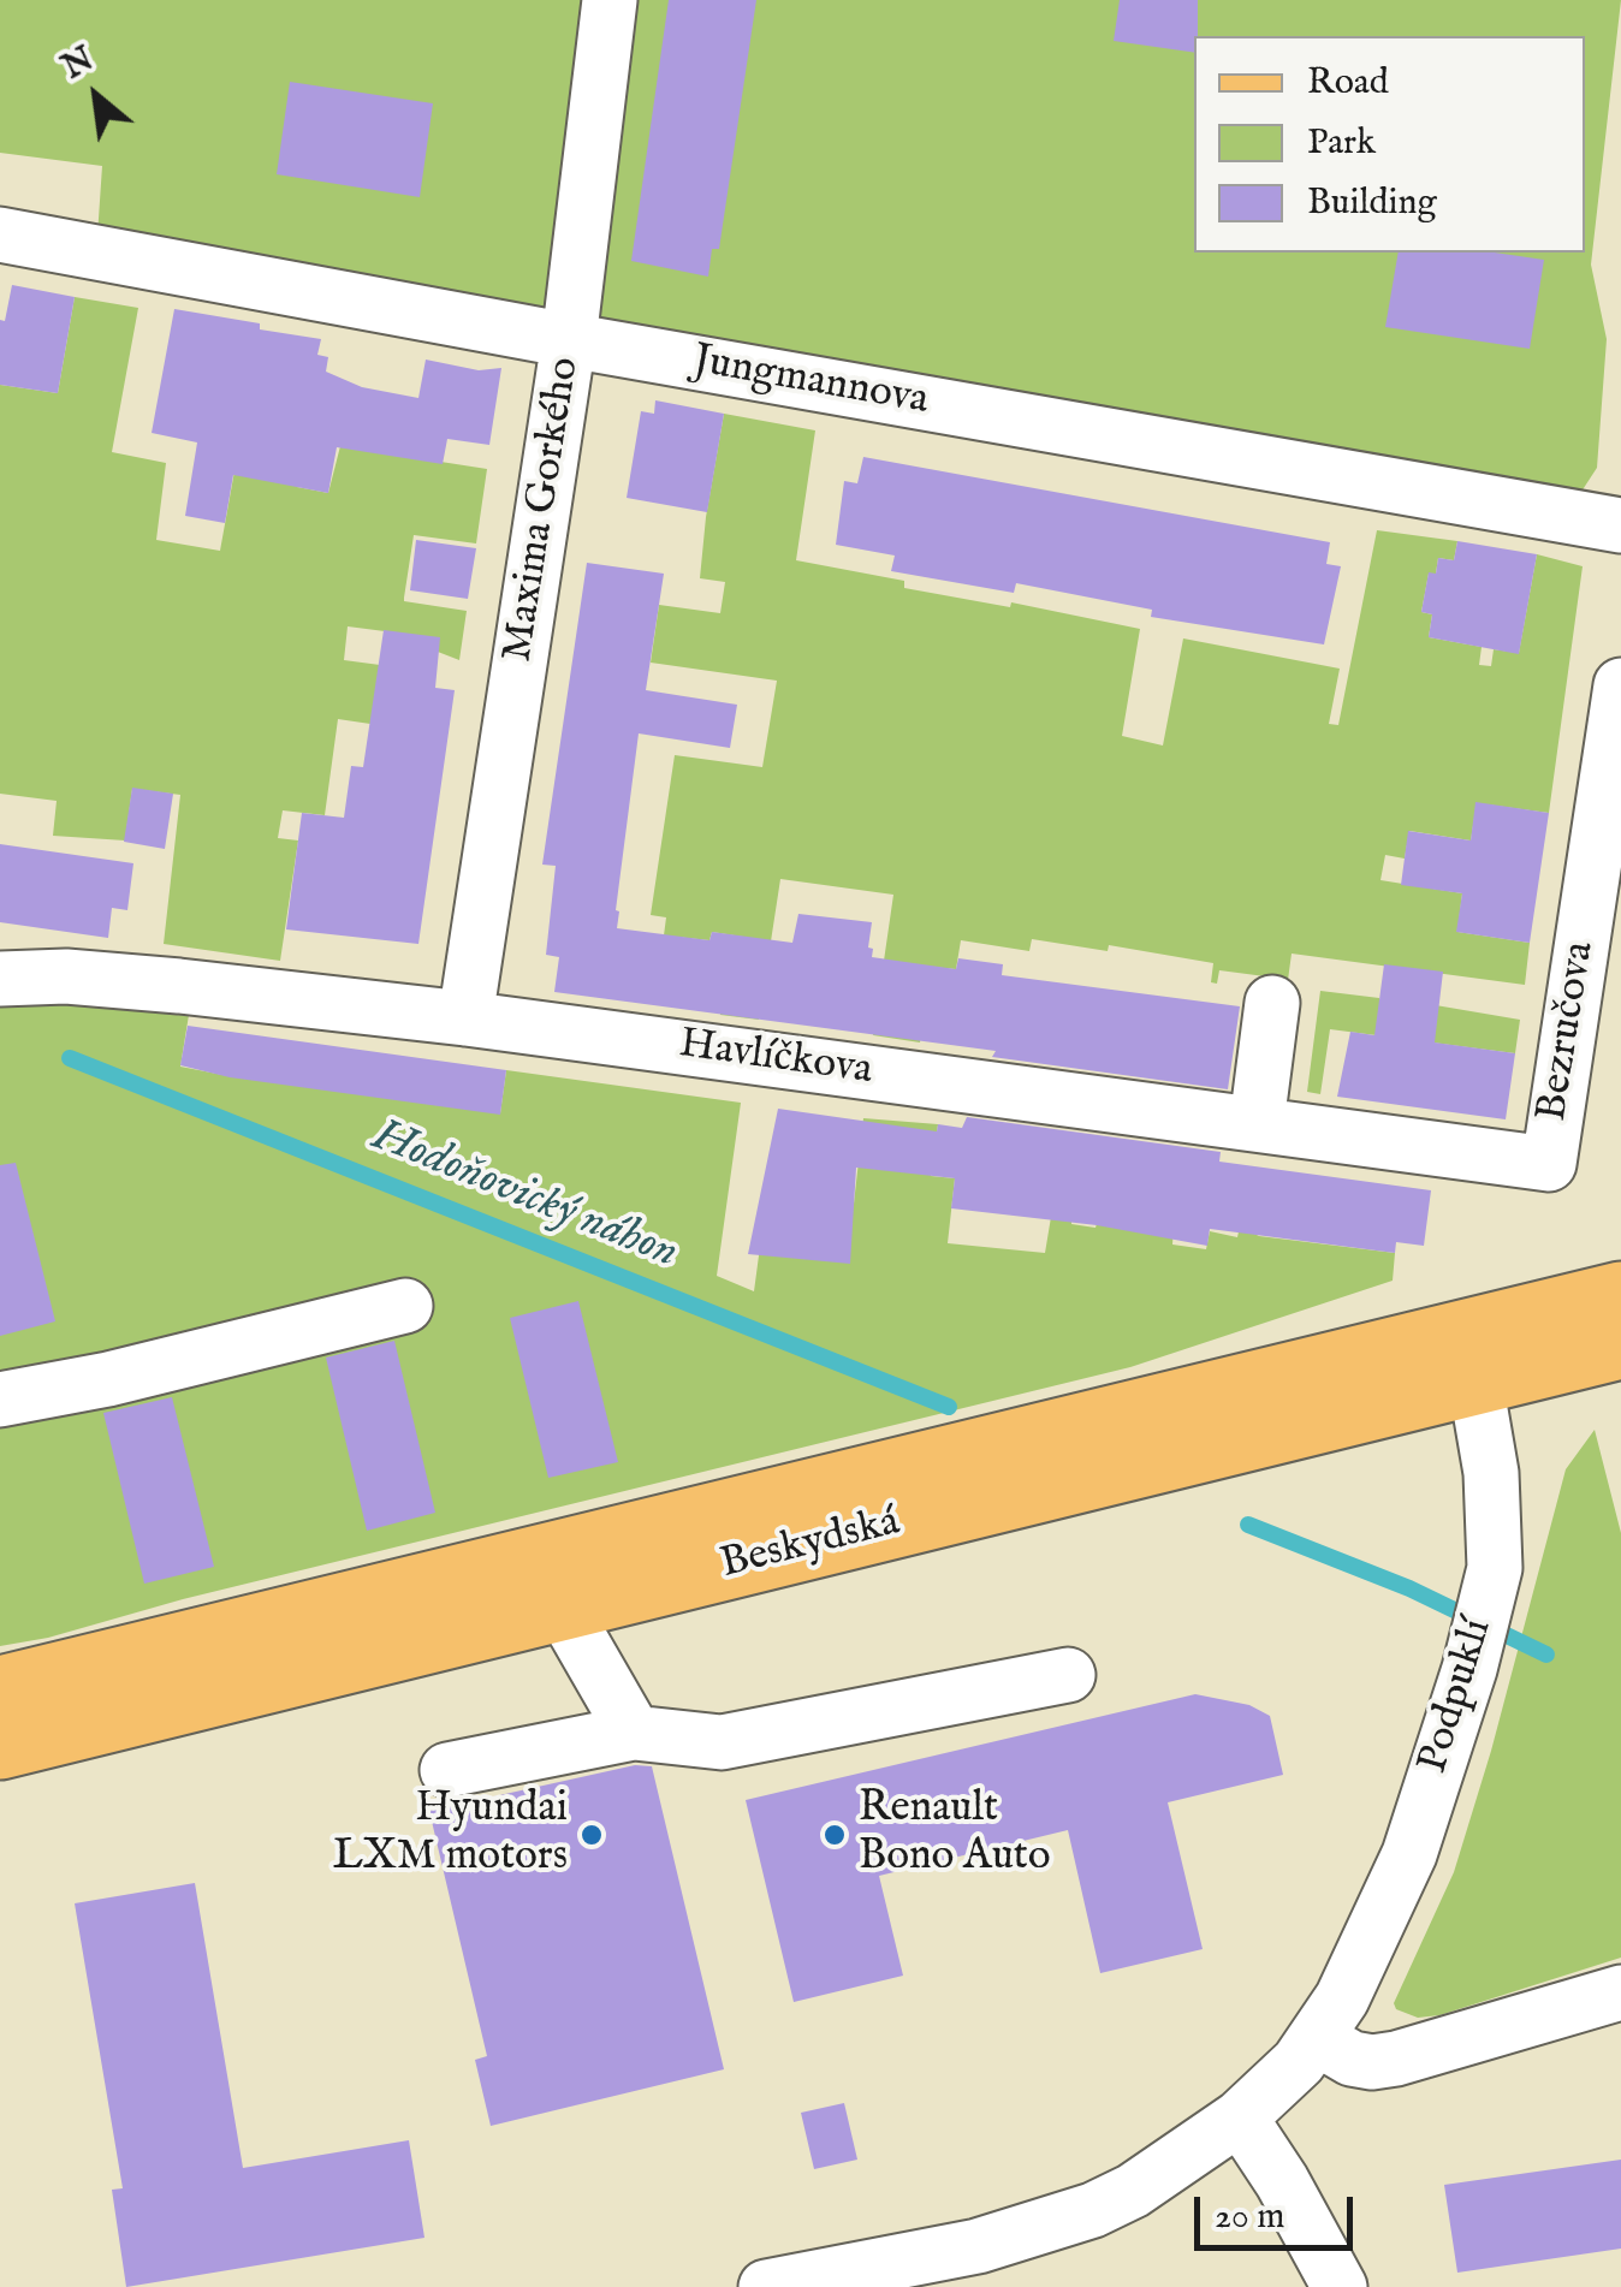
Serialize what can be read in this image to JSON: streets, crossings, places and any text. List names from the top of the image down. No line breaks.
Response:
{"streets":{"main road":["Beskydská"],"street":["Jungmannova","Maxima Gorkého","Bezručova","Havlíčkova","Podpuklí"]},"crossings":[["Jungmannova","Maxima Gorkého"],["Maxima Gorkého","Havlíčkova"],["Bezručova","Havlíčkova"],["Beskydská","Podpuklí"]],"water":["Hodoňovický náhon"],"places":["Hyundai LXM motors","Renault Bono Auto"],"legend":["Road","Park","Building"],"scale_bar":"20 m","north":"top left"}
